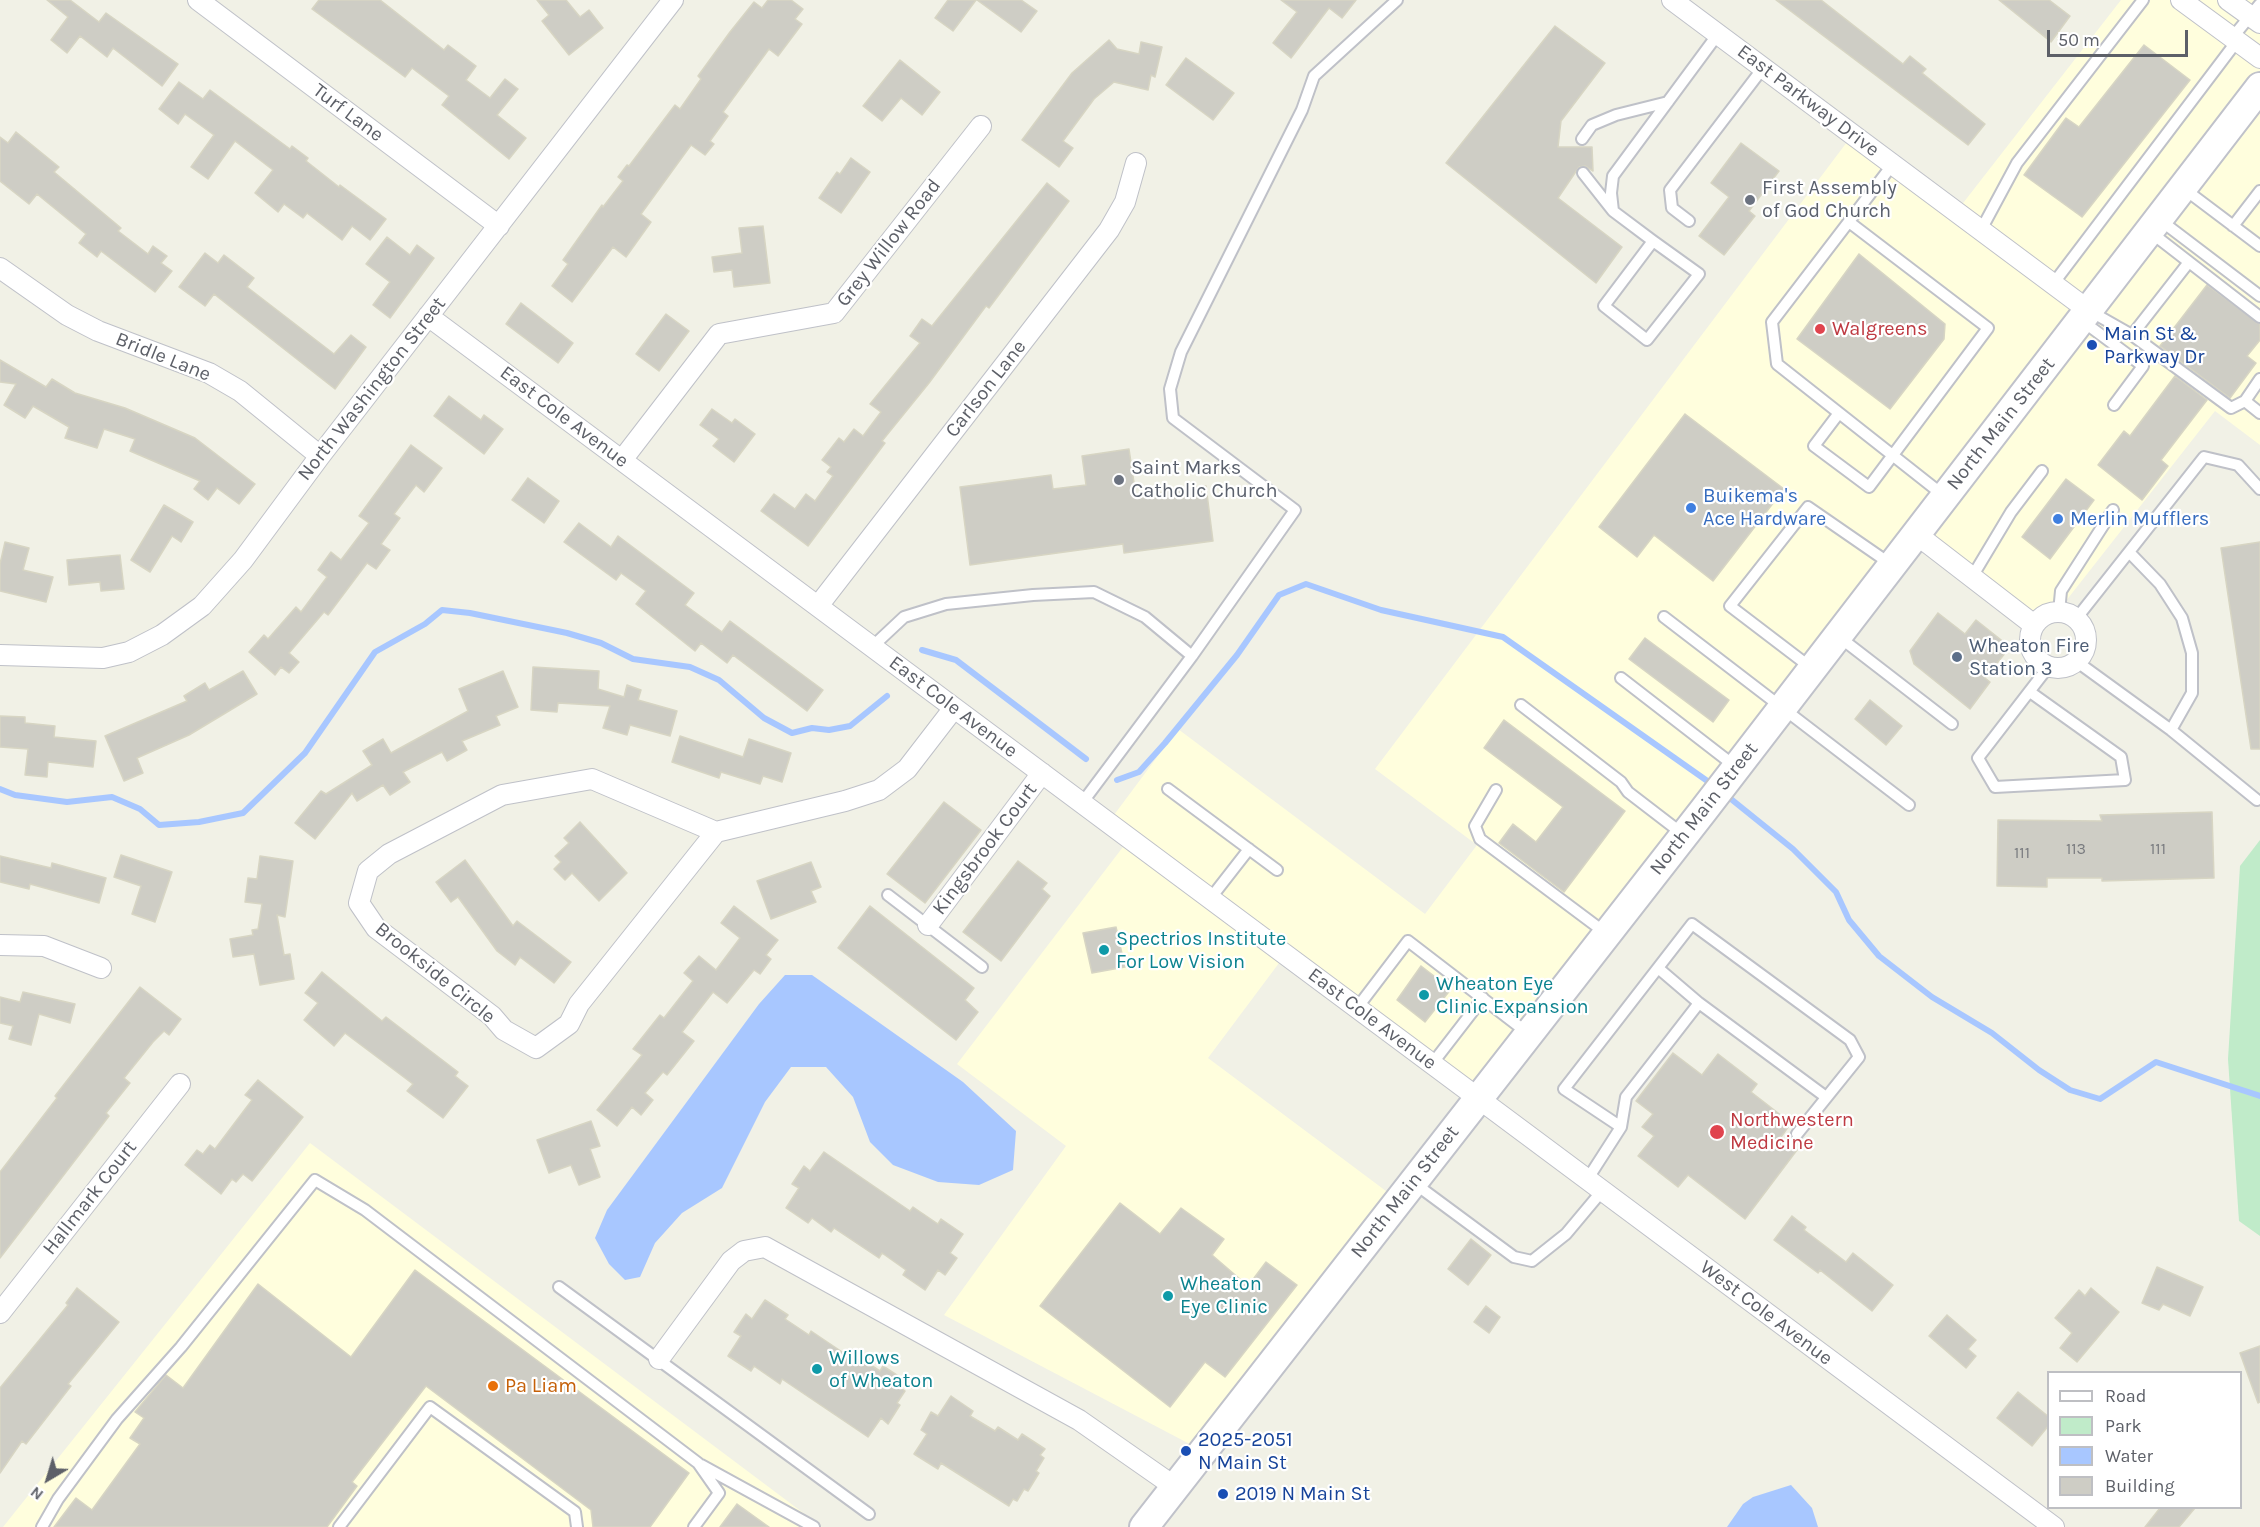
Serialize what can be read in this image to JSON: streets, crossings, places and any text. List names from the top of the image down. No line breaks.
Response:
{"streets":{"street":["East Parkway Drive","Turf Lane","Grey Willow Road","Bridle Lane","North Washington Street","Carlson Lane","East Cole Avenue","North Main Street","Kingsbrook Court","Brookside Circle","Hallmark Court","West Cole Avenue"]},"crossings":[["East Parkway Drive","North Main Street"],["Turf Lane","North Washington Street"],["Grey Willow Road","East Cole Avenue"],["Bridle Lane","North Washington Street"],["North Washington Street","East Cole Avenue"],["Carlson Lane","East Cole Avenue"],["East Cole Avenue","North Main Street"],["East Cole Avenue","Kingsbrook Court"],["East Cole Avenue","West Cole Avenue"],["North Main Street","West Cole Avenue"]],"places":["First Assembly of God Church","Walgreens","Main St & Parkway Dr","Saint Marks Catholic Church","Buikema's Ace Hardware","Merlin Mufflers","Wheaton Fire Station 3","Spectrios Institute For Low Vision","Wheaton Eye Clinic Expansion","Northwestern Medicine","Wheaton Eye Clinic","Willows of Wheaton","Pa Liam","2025-2051 N Main St","2019 N Main St"],"house_numbers":["113","111","111"],"legend":["Road","Park","Water","Building"],"scale_bar":"50 m","north":"bottom left"}
